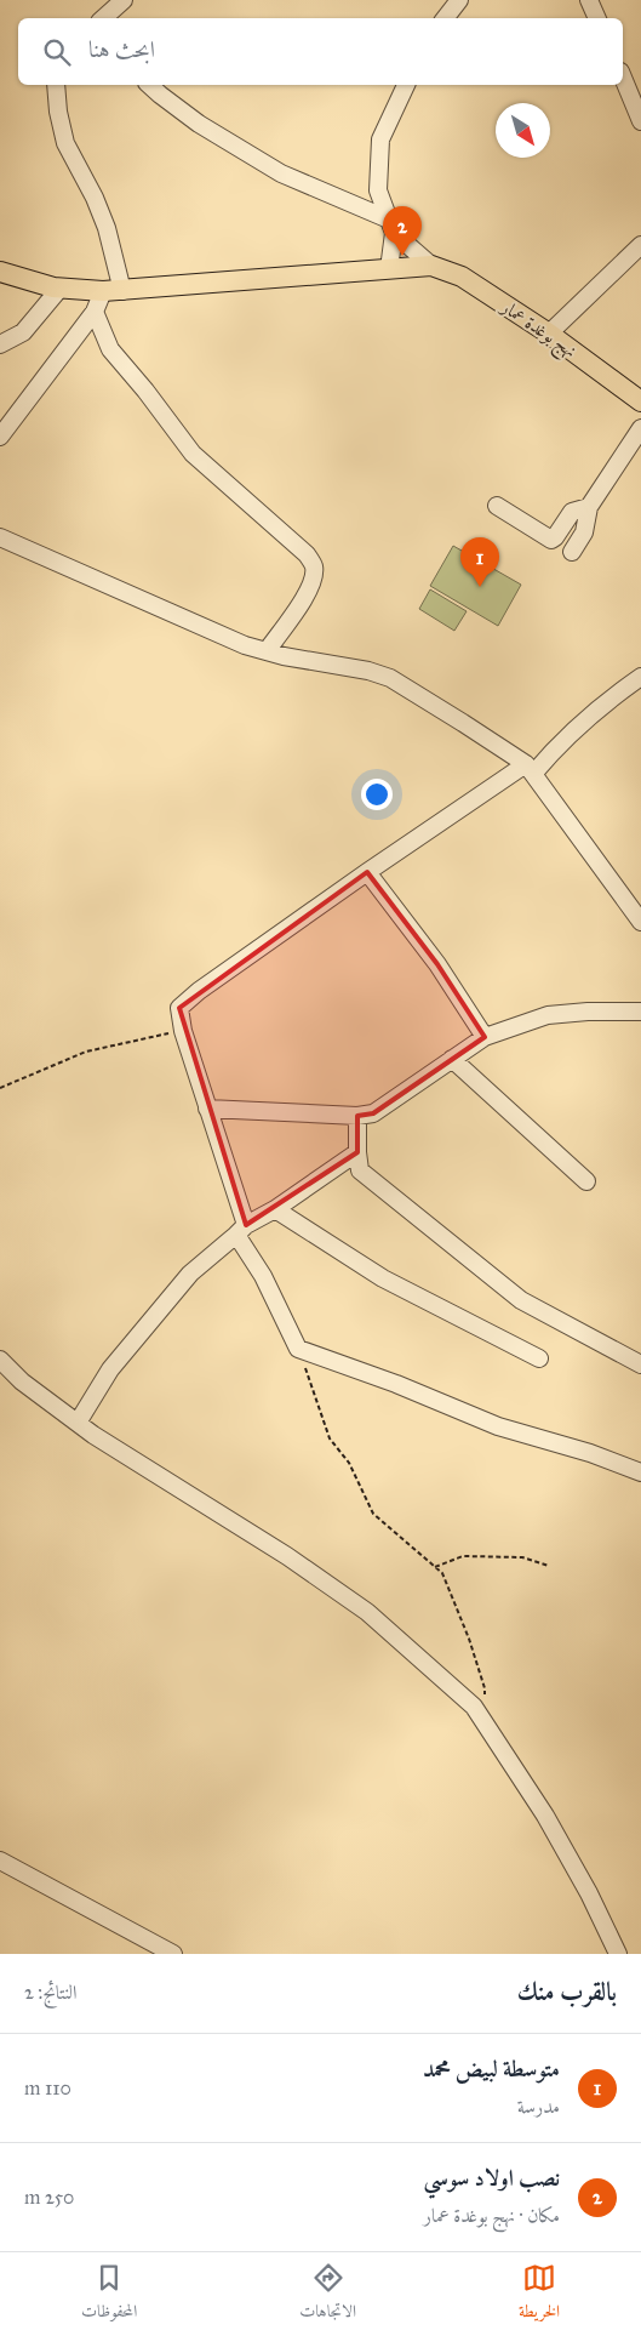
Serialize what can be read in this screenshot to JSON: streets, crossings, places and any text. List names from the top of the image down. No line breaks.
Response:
{"streets":{"main road":["نهج بوغدة عمار"]},"north":"bottom right","page":{"search":"ابحث هنا","pins":["2","1"],"heading":["بالقرب منك","النتائج: 2"],"list":[{"mark":"1","name":"متوسطة لبيض محمد","note":"مدرسة","value":"110 m"},{"mark":"2","name":"نصب اولاد سوسي","note":"مكان · نهج بوغدة عمار","value":"250 m"}],"nav":["الخريطة","الاتجاهات","المحفوظات"]}}
